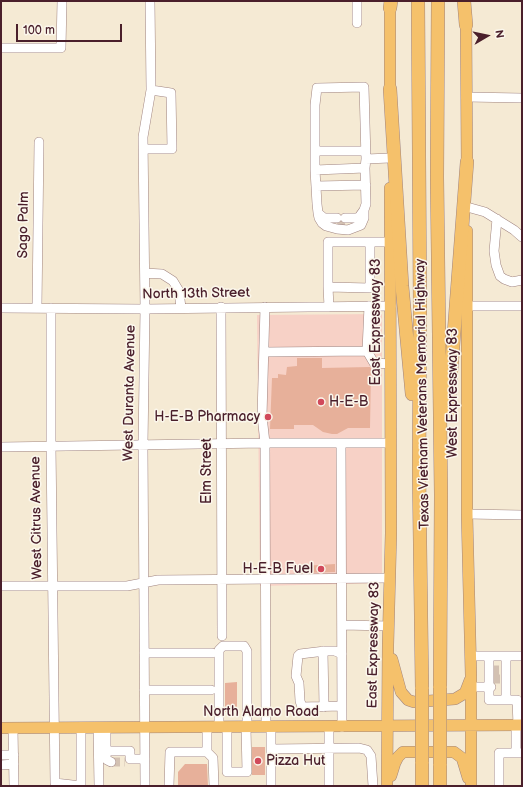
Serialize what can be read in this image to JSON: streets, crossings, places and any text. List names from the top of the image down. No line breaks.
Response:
{"streets":{"highway":["Texas Vietnam Veterans Memorial Highway"],"main road":["East Expressway 83","West Expressway 83","North Alamo Road"],"street":["Sago Palm","North 13th Street","West Duranta Avenue","Elm Street","West Citrus Avenue"]},"crossings":[["Sago Palm","North 13th Street"],["North 13th Street","East Expressway 83"],["North 13th Street","West Duranta Avenue"],["North 13th Street","Elm Street"],["North 13th Street","West Citrus Avenue"],["East Expressway 83","North Alamo Road"],["West Duranta Avenue","North Alamo Road"],["West Expressway 83","North Alamo Road"],["West Citrus Avenue","North Alamo Road"]],"places":["H-E-B","H-E-B Pharmacy","H-E-B Fuel","Pizza Hut"],"scale_bar":"100 m","north":"right"}
